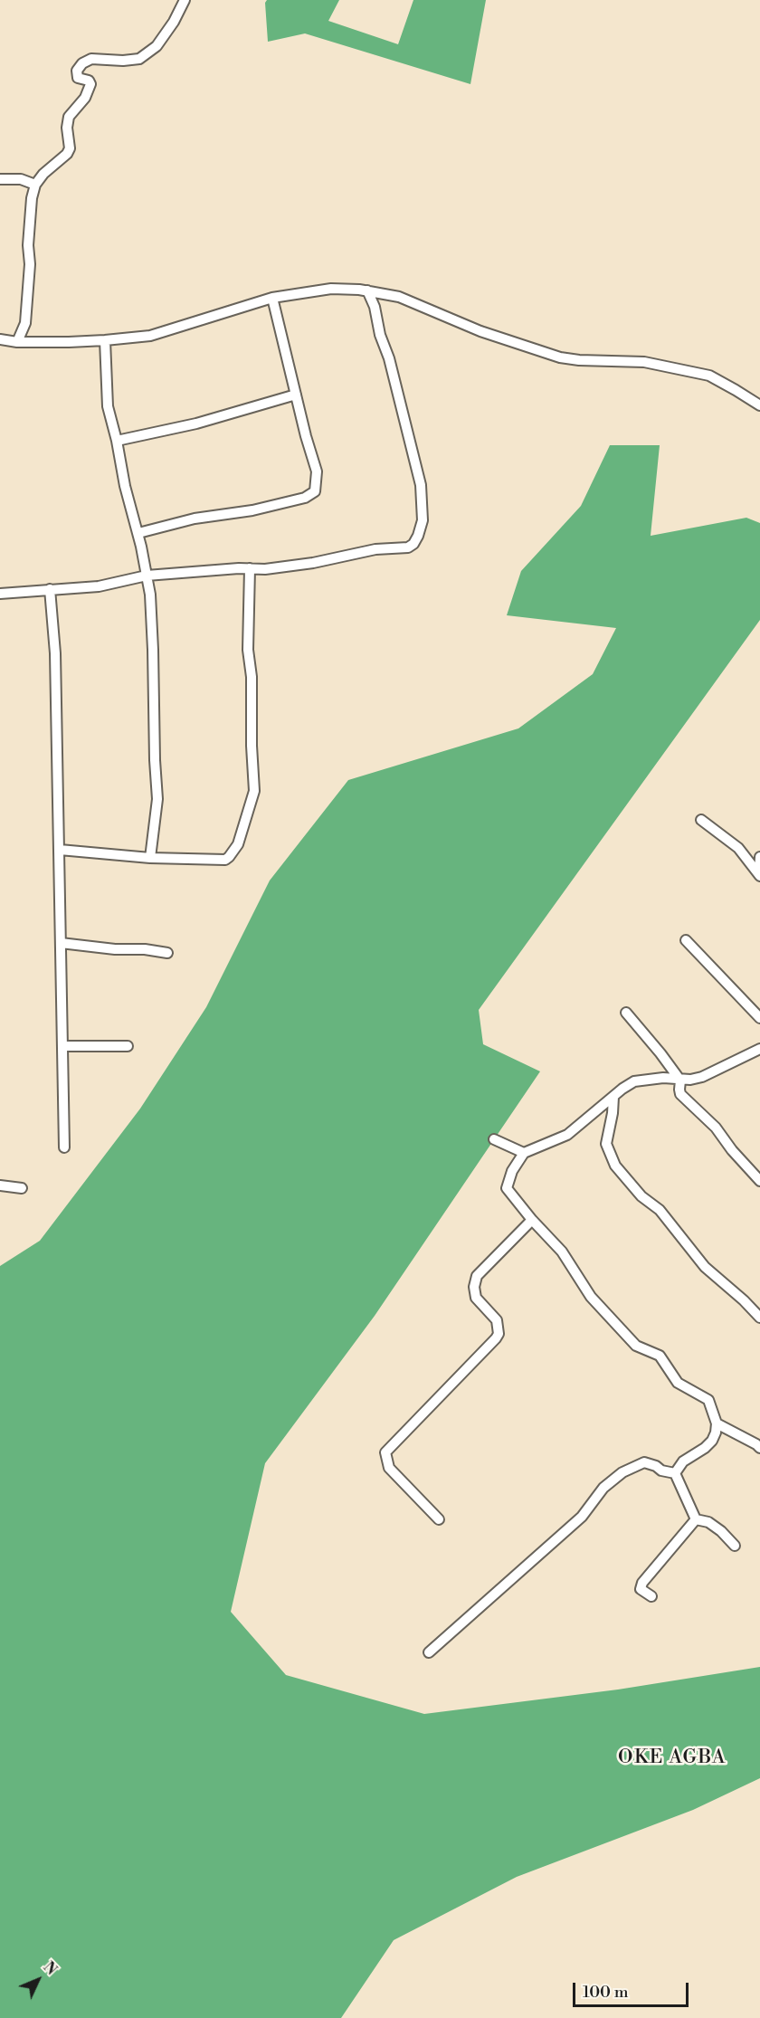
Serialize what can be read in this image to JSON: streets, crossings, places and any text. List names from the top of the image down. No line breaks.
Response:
{"districts":["OKE AGBA"],"scale_bar":"100 m","north":"top right"}
